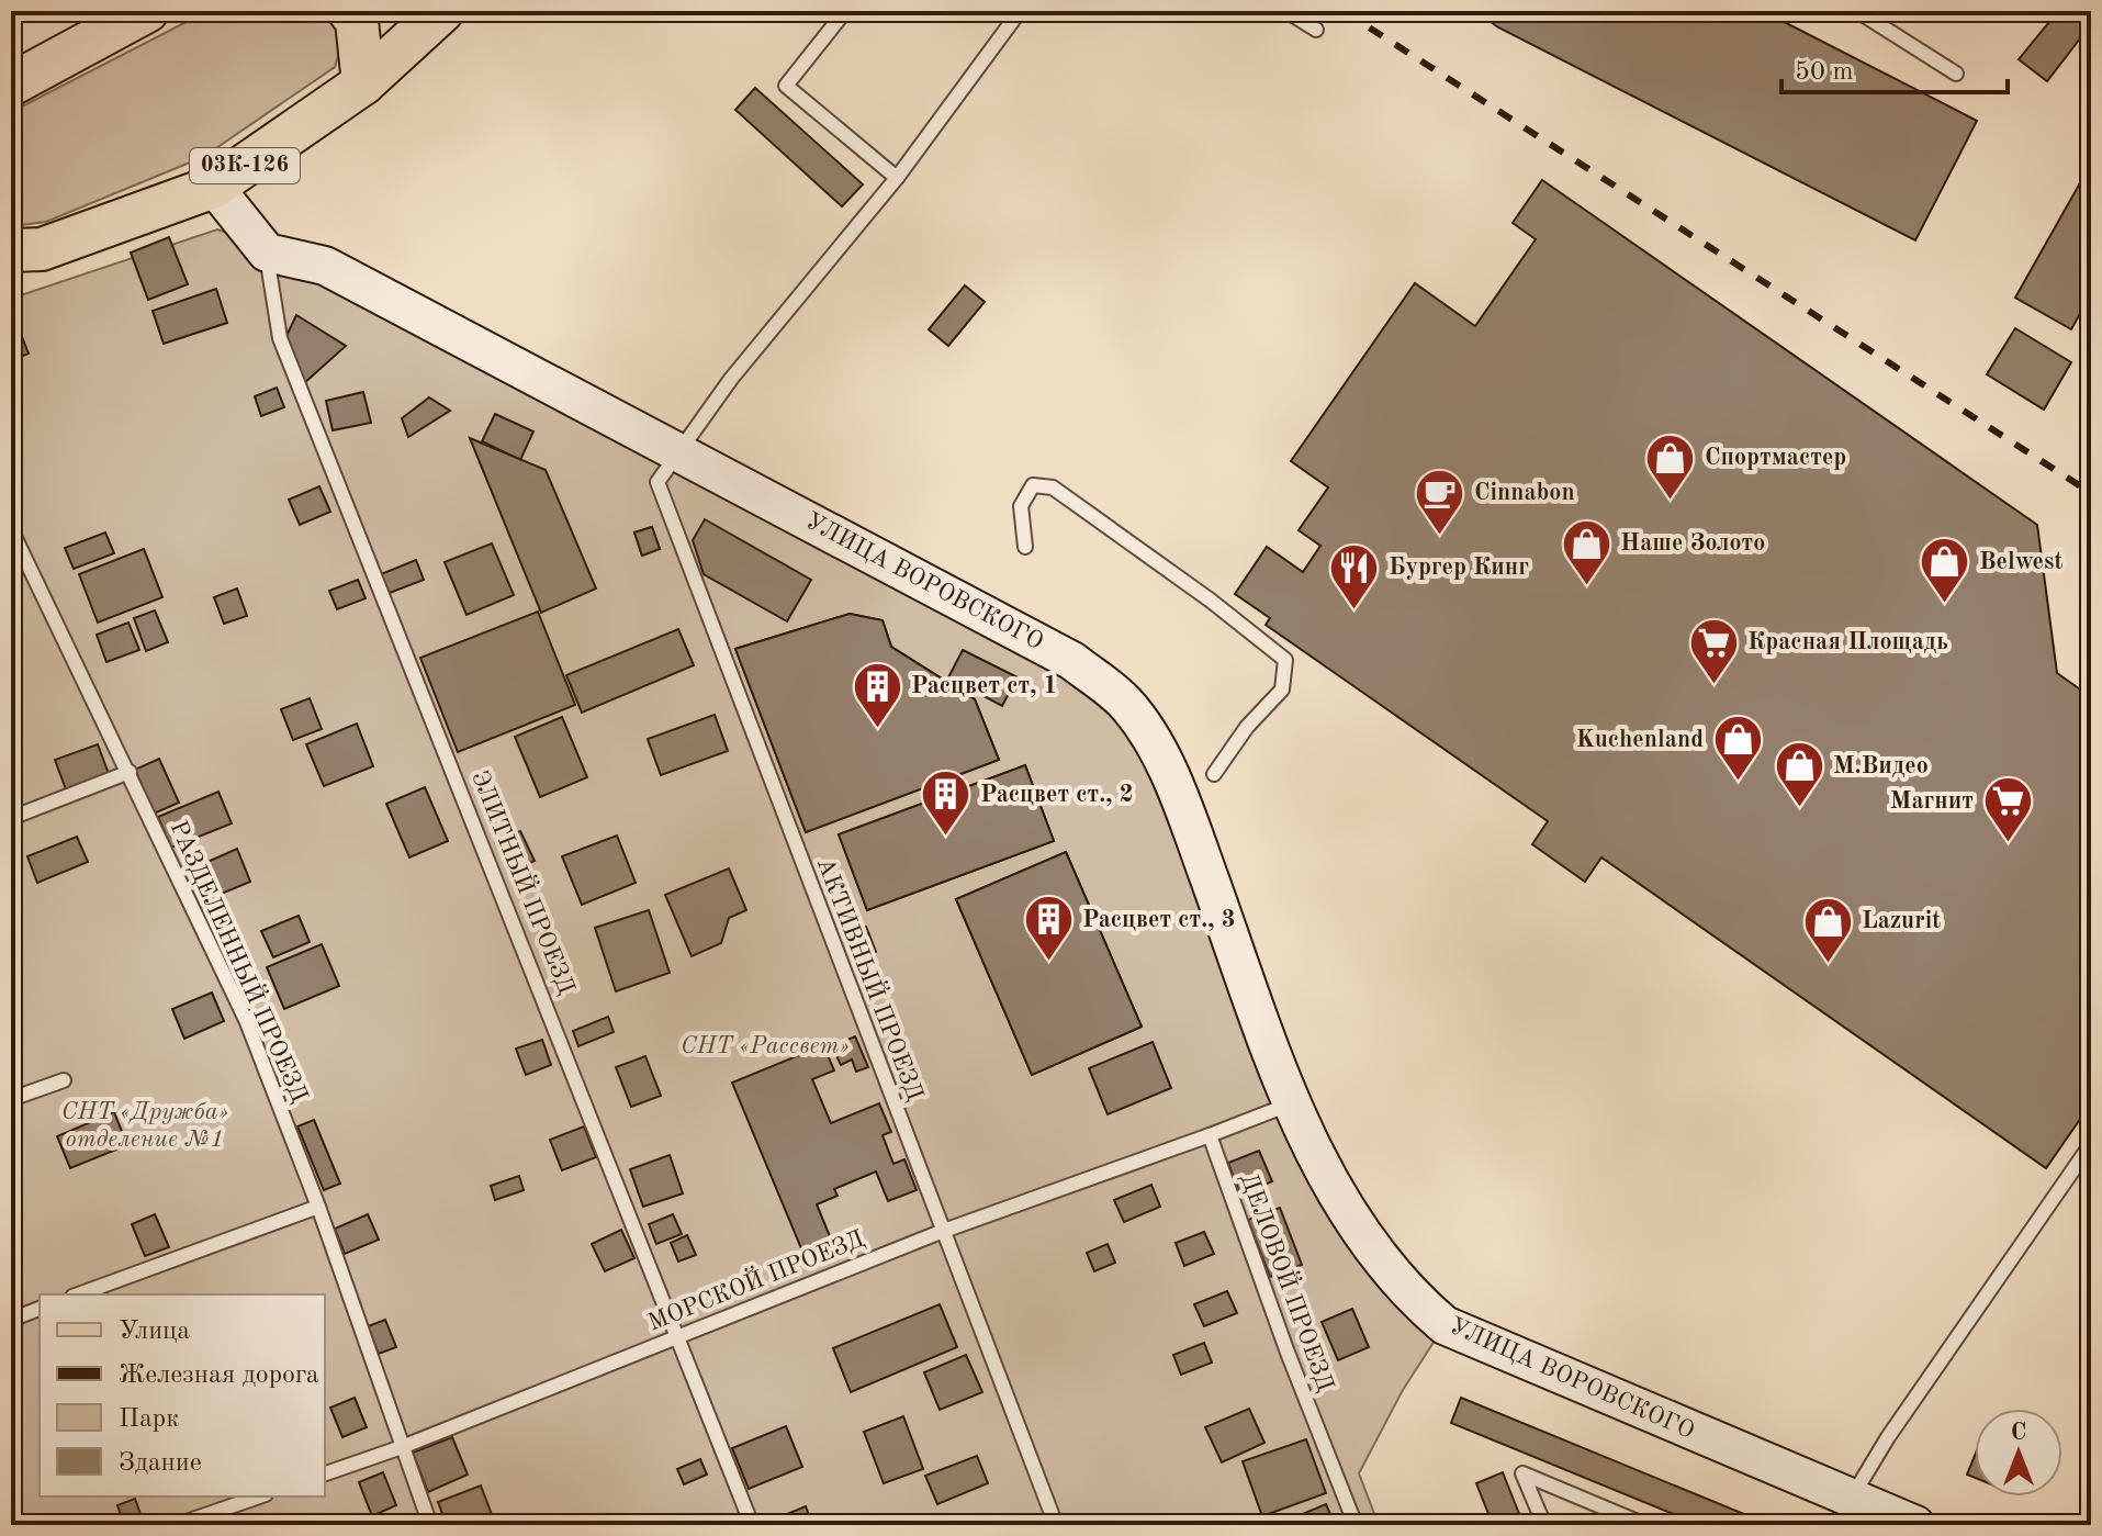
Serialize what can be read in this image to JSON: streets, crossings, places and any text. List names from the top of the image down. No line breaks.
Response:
{"streets":{"main road":["03К-126"],"street":["УЛИЦА ВОРОВСКОГО"],"lane":["ЭЛИТНЫЙ ПРОЕЗД","РАЗДЕЛЕННЫЙ ПРОЕЗД","АКТИВНЫЙ ПРОЕЗД","МОРСКОЙ ПРОЕЗД","ДЕЛОВОЙ ПРОЕЗД"]},"crossings":[["УЛИЦА ВОРОВСКОГО","ЭЛИТНЫЙ ПРОЕЗД"],["УЛИЦА ВОРОВСКОГО","АКТИВНЫЙ ПРОЕЗД"],["ЭЛИТНЫЙ ПРОЕЗД","МОРСКОЙ ПРОЕЗД"],["РАЗДЕЛЕННЫЙ ПРОЕЗД","МОРСКОЙ ПРОЕЗД"],["АКТИВНЫЙ ПРОЕЗД","МОРСКОЙ ПРОЕЗД"],["МОРСКОЙ ПРОЕЗД","ДЕЛОВОЙ ПРОЕЗД"]],"parks":["СНТ «Рассвет»","СНТ «Дружба» отделение №1"],"places":{"shop":["Спортмастер","Наше Золото","Belwest","Kuchenland","М.Видео","Lazurit"],"cafe":["Cinnabon"],"restaurant":["Бургер Кинг"],"supermarket":["Красная Площадь","Магнит"],"building":["Расцвет ст, 1","Расцвет ст., 2","Расцвет ст., 3"]},"legend":["Улица","Железная дорога","Парк","Здание"],"scale_bar":"50 m","north":"top"}
